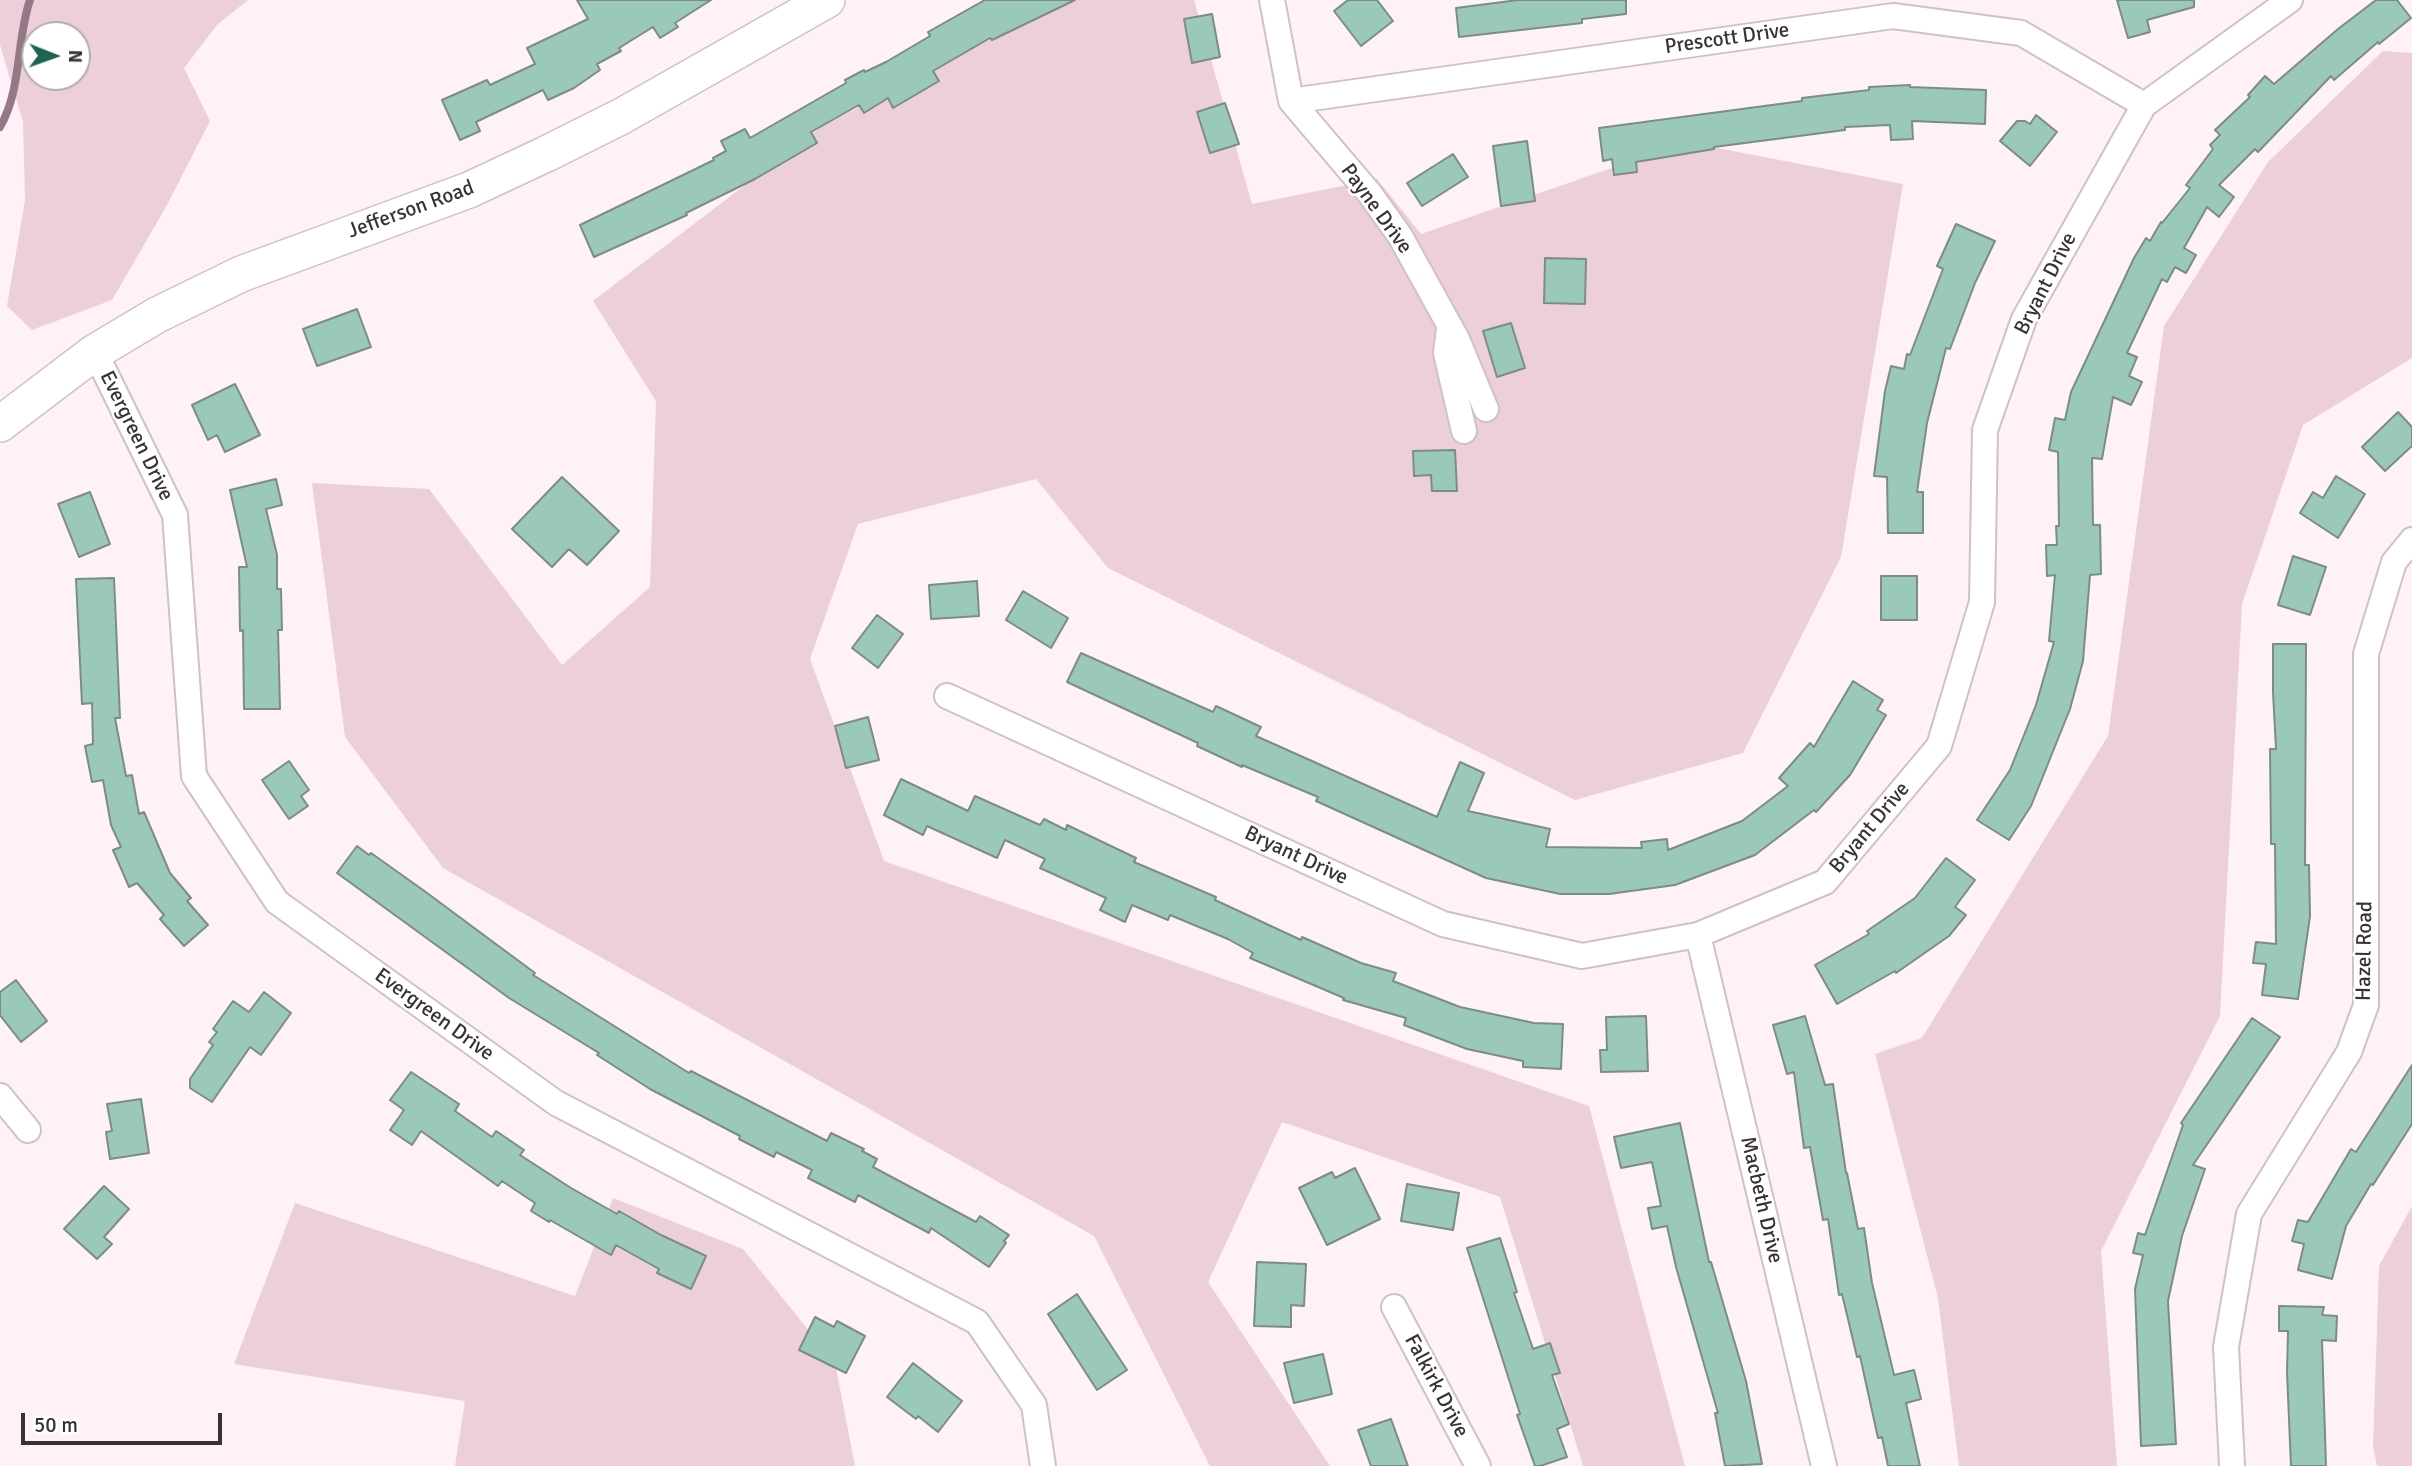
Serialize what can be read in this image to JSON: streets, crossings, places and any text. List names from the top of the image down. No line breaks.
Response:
{"streets":{"street":["Prescott Drive","Payne Drive","Jefferson Road","Bryant Drive","Evergreen Drive","Hazel Road","Macbeth Drive","Falkirk Drive"]},"crossings":[["Prescott Drive","Payne Drive"],["Prescott Drive","Bryant Drive"],["Jefferson Road","Evergreen Drive"],["Bryant Drive","Macbeth Drive"]],"scale_bar":"50 m","north":"right"}
